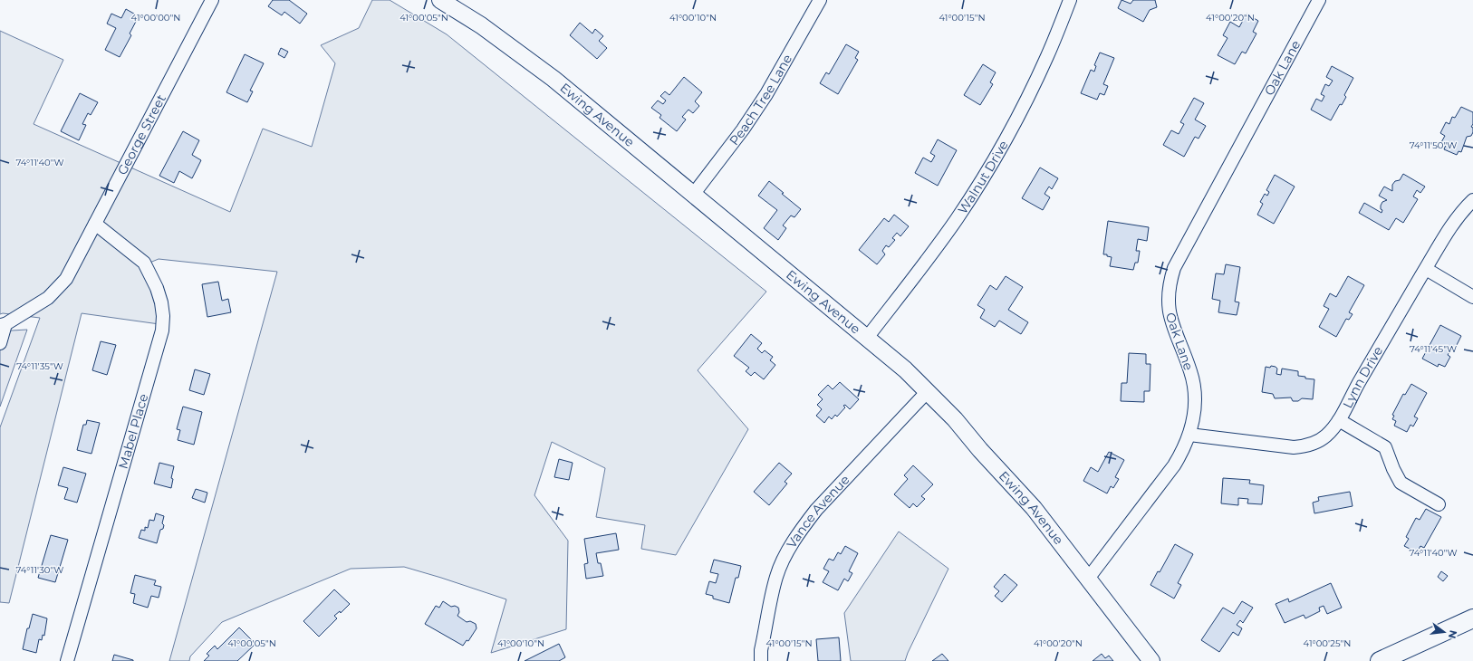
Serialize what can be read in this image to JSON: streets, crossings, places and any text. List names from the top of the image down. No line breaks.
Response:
{"streets":{"main road":["Ewing Avenue"],"street":["Oak Lane","Peach Tree Lane","George Street","Walnut Drive","Lynn Drive","Mabel Place","Vance Avenue"]},"crossings":[["Oak Lane","Ewing Avenue"],["Oak Lane","Lynn Drive"],["Peach Tree Lane","Ewing Avenue"],["Ewing Avenue","Walnut Drive"],["Ewing Avenue","Vance Avenue"],["George Street","Mabel Place"]],"north":"right","coordinates":["41°00'00\"N","41°00'05\"N","41°00'10\"N","41°00'15\"N","41°00'20\"N","74°11'50\"W","74°11'40\"W","74°11'45\"W","74°11'35\"W","74°11'30\"W","41°00'25\"N"]}
